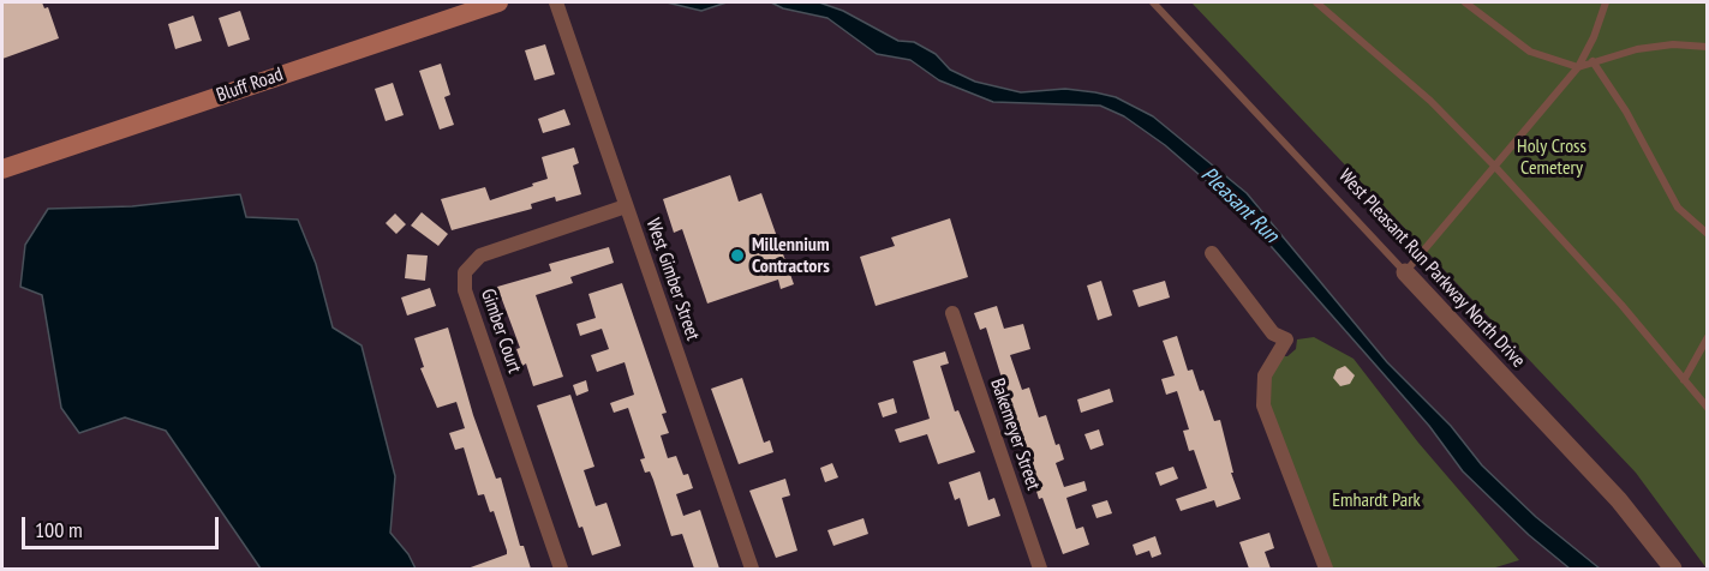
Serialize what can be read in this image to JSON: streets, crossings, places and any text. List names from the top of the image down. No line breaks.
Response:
{"streets":{"main road":["Bluff Road"],"street":["West Pleasant Run Parkway North Drive","West Gimber Street","Gimber Court","Bakemeyer Street"]},"crossings":[["West Gimber Street","Gimber Court"]],"water":["Pleasant Run"],"parks":["Holy Cross Cemetery","Emhardt Park"],"places":["Millennium Contractors"],"scale_bar":"100 m"}
